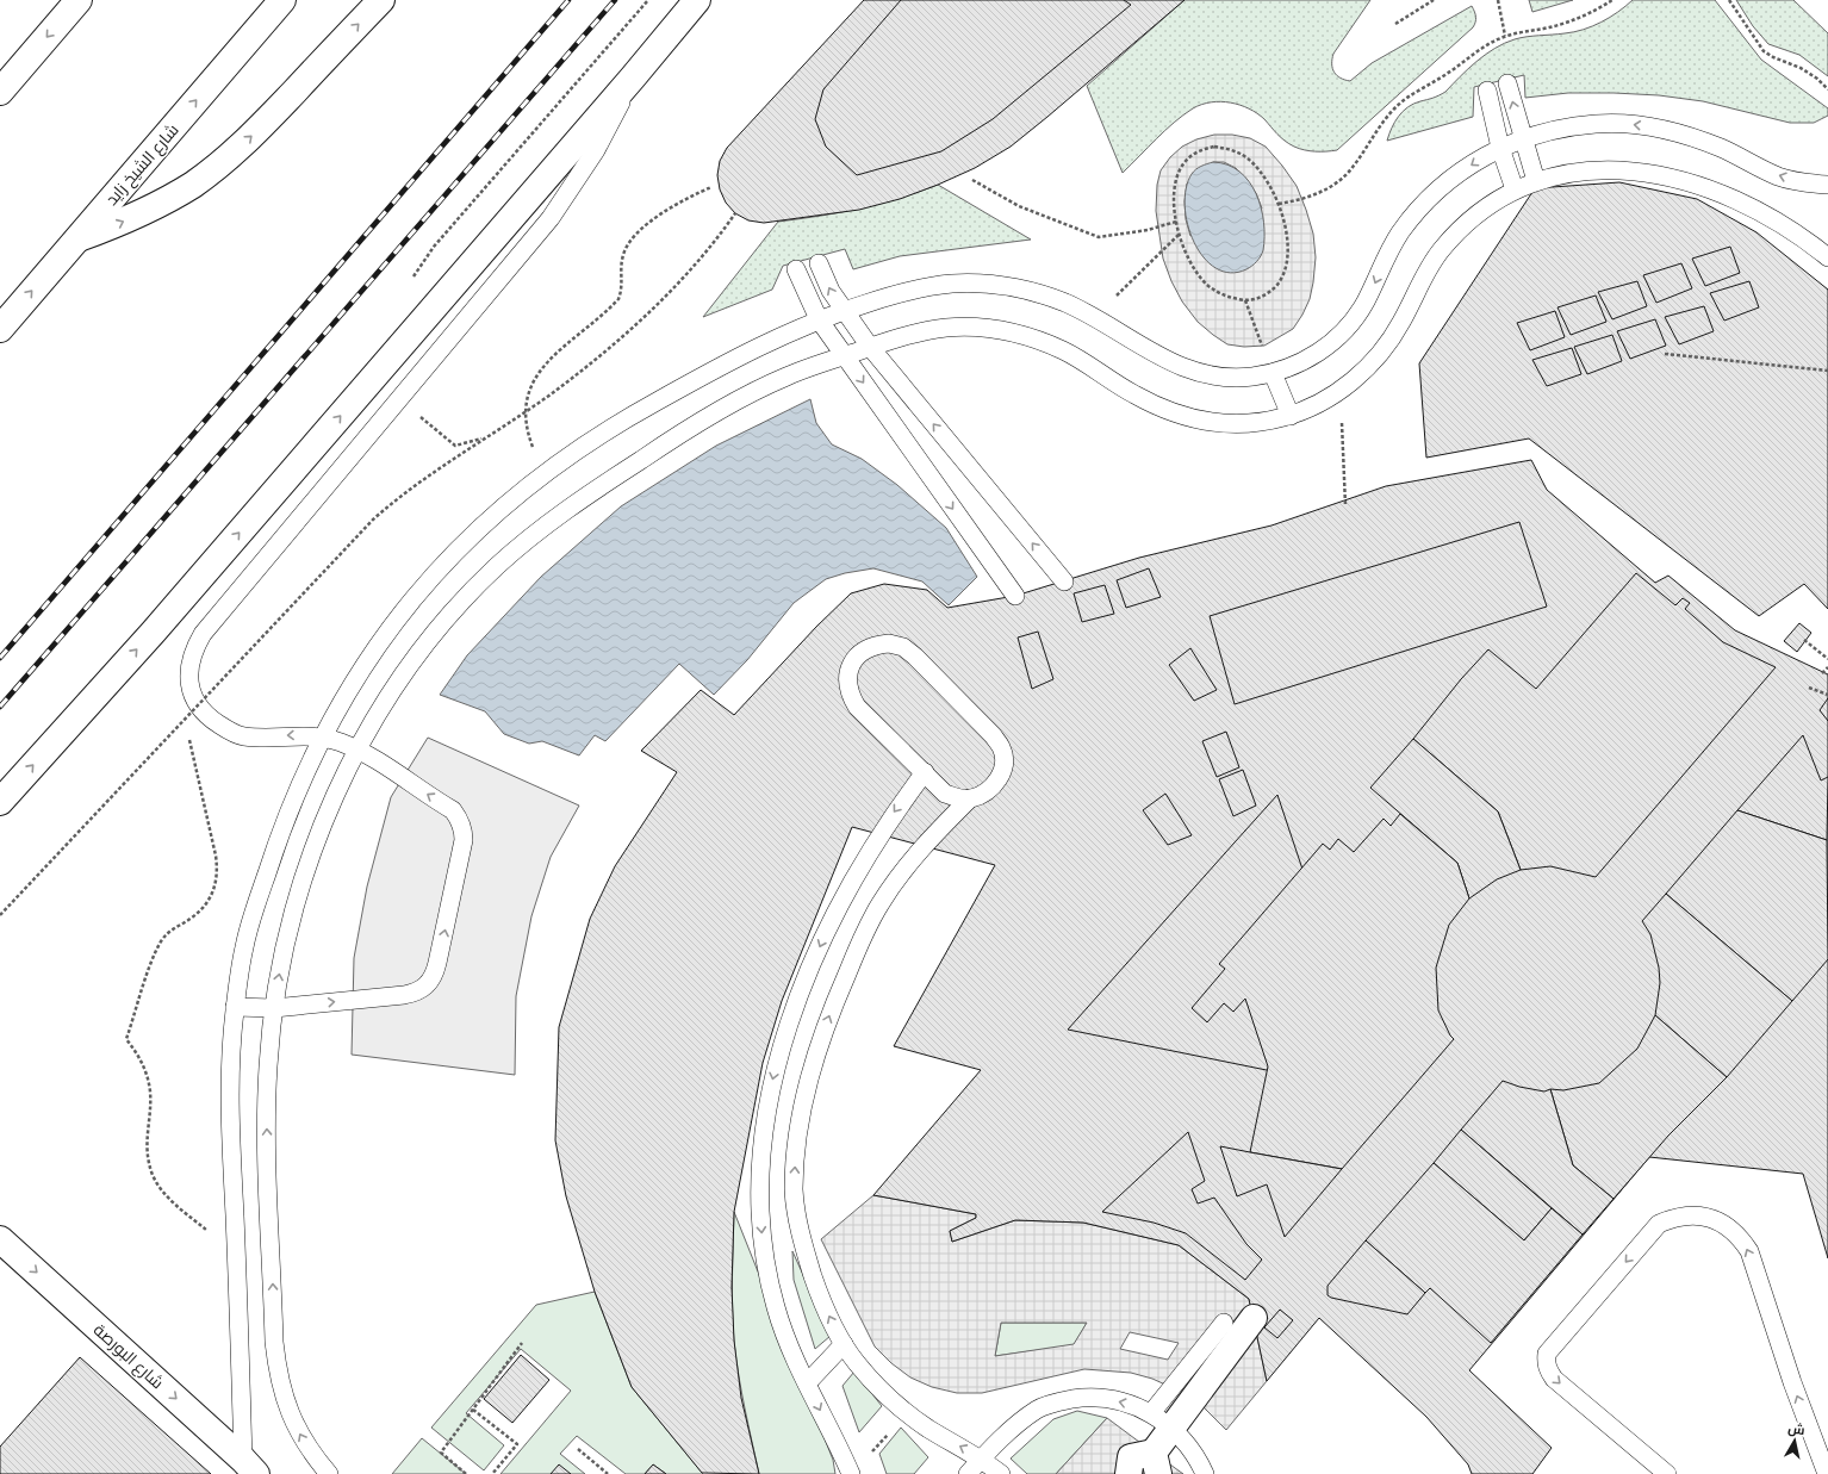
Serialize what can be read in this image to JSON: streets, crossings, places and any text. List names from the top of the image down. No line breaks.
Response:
{"streets":{"main road":["شارع الشيخ زايد","شارع البورصة"]},"one_way":["شارع البورصة"],"north":"top"}
